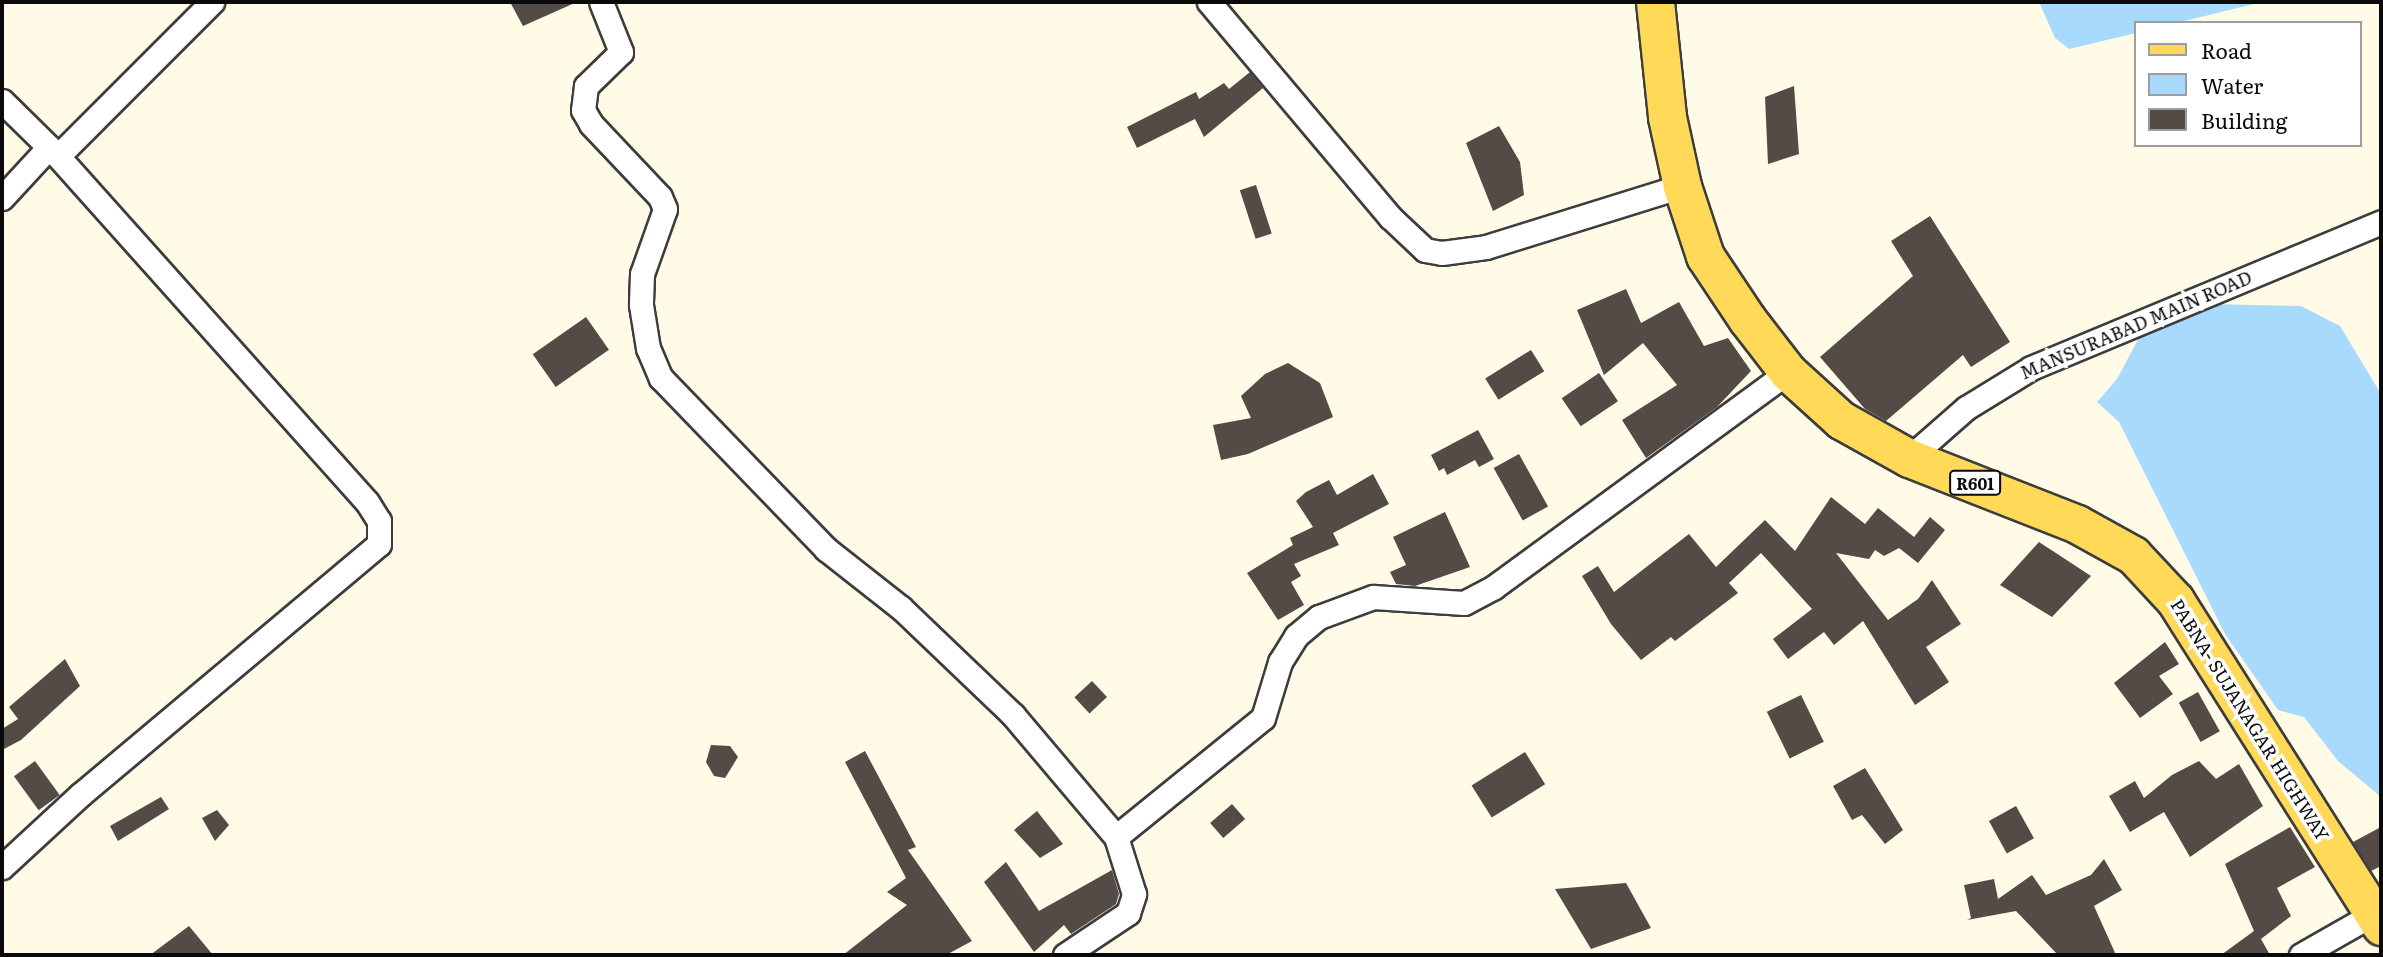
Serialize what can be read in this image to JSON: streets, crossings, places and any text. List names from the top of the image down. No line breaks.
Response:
{"streets":{"main road":["R601","PABNA- SUJANAGAR HIGHWAY"],"street":["MANSURABAD MAIN ROAD"]},"crossings":[["MANSURABAD MAIN ROAD","PABNA- SUJANAGAR HIGHWAY"]],"legend":["Road","Water","Building"]}
